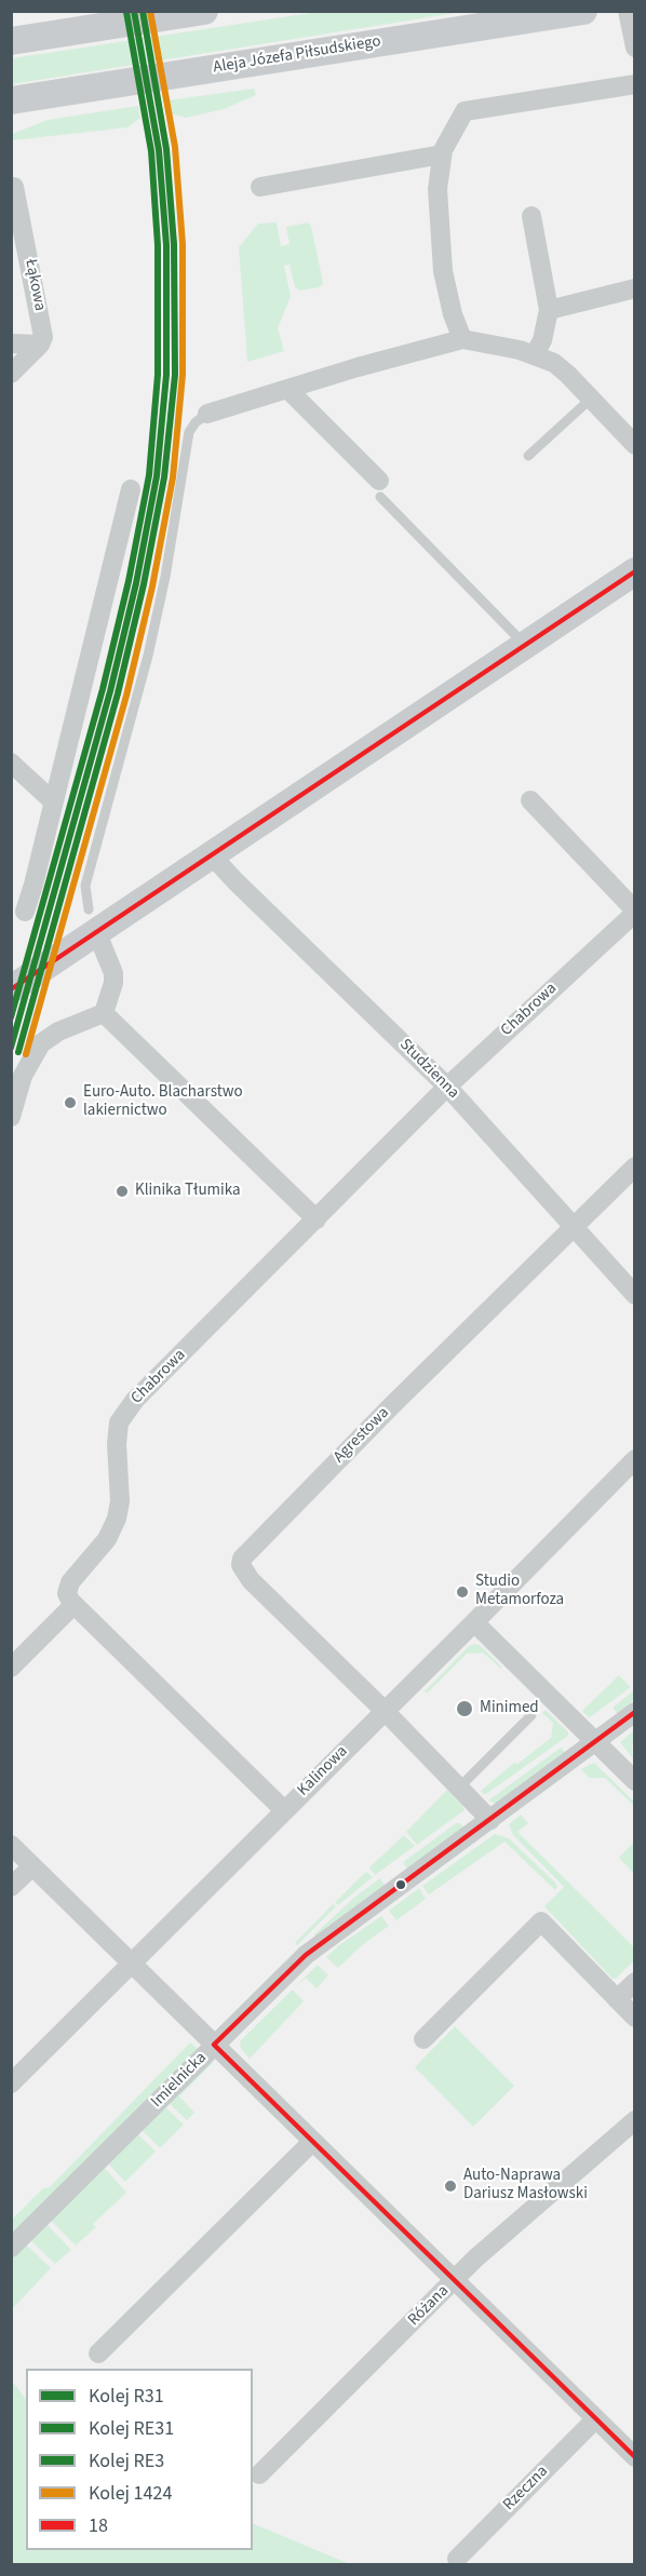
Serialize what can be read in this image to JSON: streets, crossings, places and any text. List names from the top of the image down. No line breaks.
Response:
{"streets":{"main road":["Aleja Józefa Piłsudskiego"],"street":["Łąkowa","Chabrowa","Studzienna","Agrestowa","Kalinowa","Imielnicka","Różana","Rzeczna"]},"crossings":[["Chabrowa","Studzienna"],["Studzienna","Agrestowa"],["Agrestowa","Kalinowa"]],"places":["Euro-Auto. Blacharstwo lakiernictwo","Klinika Tłumika","Studio Metamorfoza","Minimed","Auto-Naprawa Dariusz Masłowski"],"lines":["rail line R31","rail line RE31","rail line 1424","rail line RE3","transit line 18"],"legend":["Kolej R31","Kolej RE31","Kolej RE3","Kolej 1424","18"]}
